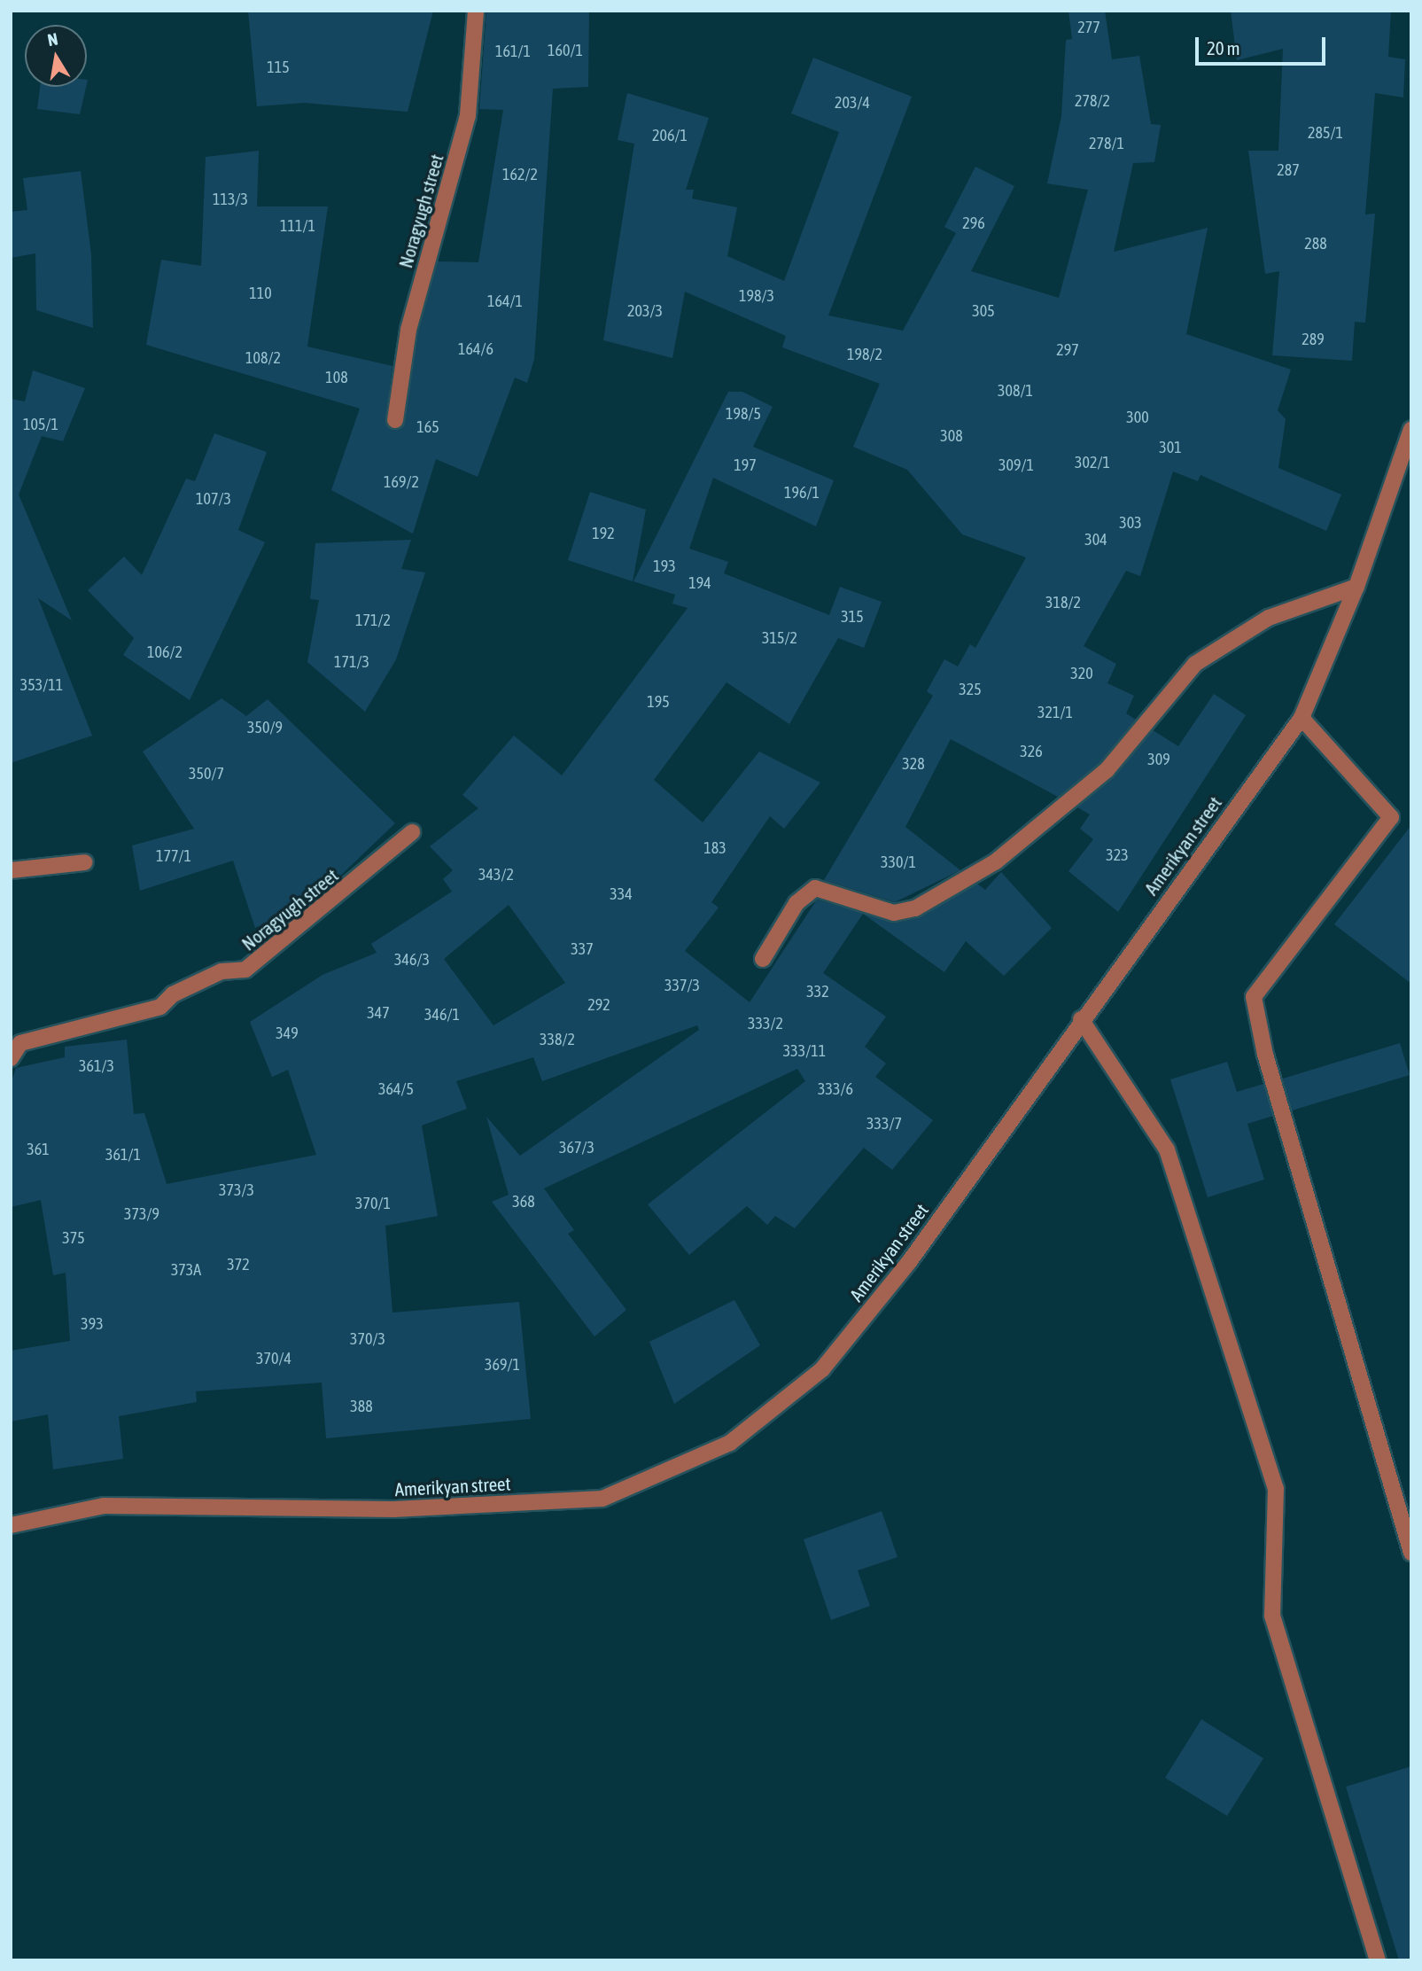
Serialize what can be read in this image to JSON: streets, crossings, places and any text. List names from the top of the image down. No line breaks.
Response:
{"streets":{"street":["Noragyugh street","Amerikyan street"]},"house_numbers":["277","160/1","161/1","115","278/2","203/4","285/1","206/1","278/1","287","162/2","113/3","296","111/1","288","110","198/3","164/1","203/3","305","289","164/6","297","198/2","108/2","108","308/1","198/5","300","105/1","165","308","301","302/1","197","309/1","169/2","196/1","107/3","303","192","304","193","194","318/2","315","171/2","315/2","106/2","171/3","320","353/11","325","195","321/1","350/9","326","309","328","350/7","183","323","177/1","330/1","343/2","334","337","346/3","337/3","332","292","347","346/1","333/2","349","338/2","333/11","361/3","364/5","333/6","333/7","367/3","361","361/1","373/3","368","370/1","373/9","375","372","373A","393","370/3","370/4","369/1","388"],"scale_bar":"20 m","north":"top"}
